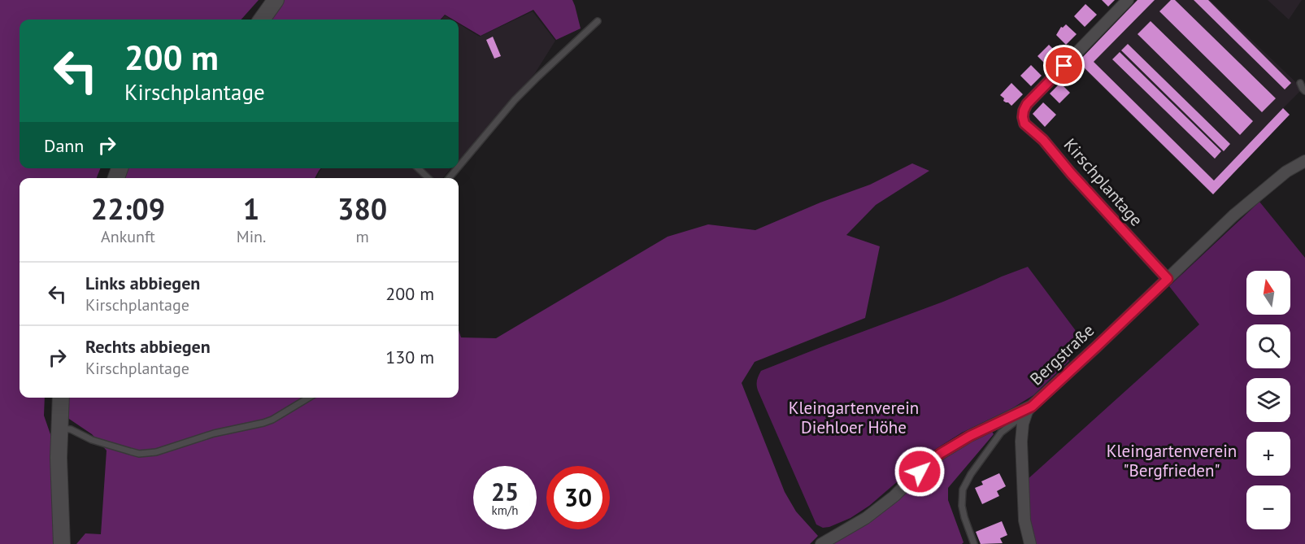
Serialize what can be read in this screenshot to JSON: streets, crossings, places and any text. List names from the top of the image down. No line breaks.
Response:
{"streets":{"street":["Kirschplantage","Bergstraße"]},"crossings":[["Kirschplantage","Bergstraße"]],"parks":["Kleingartenverein Diehloer Höhe","Kleingartenverein \"Bergfrieden\""],"north":"top","page":{"turn":["200 m","Kirschplantage"],"then":"Dann","eta":["22:09","Ankunft","1","Min.","380","m"],"list":[{"name":"Links abbiegen","note":"Kirschplantage","value":"200 m"},{"name":"Rechts abbiegen","note":"Kirschplantage","value":"130 m"}],"map_buttons":["+","−"],"speed":"25 km/h","limit":"30"}}
